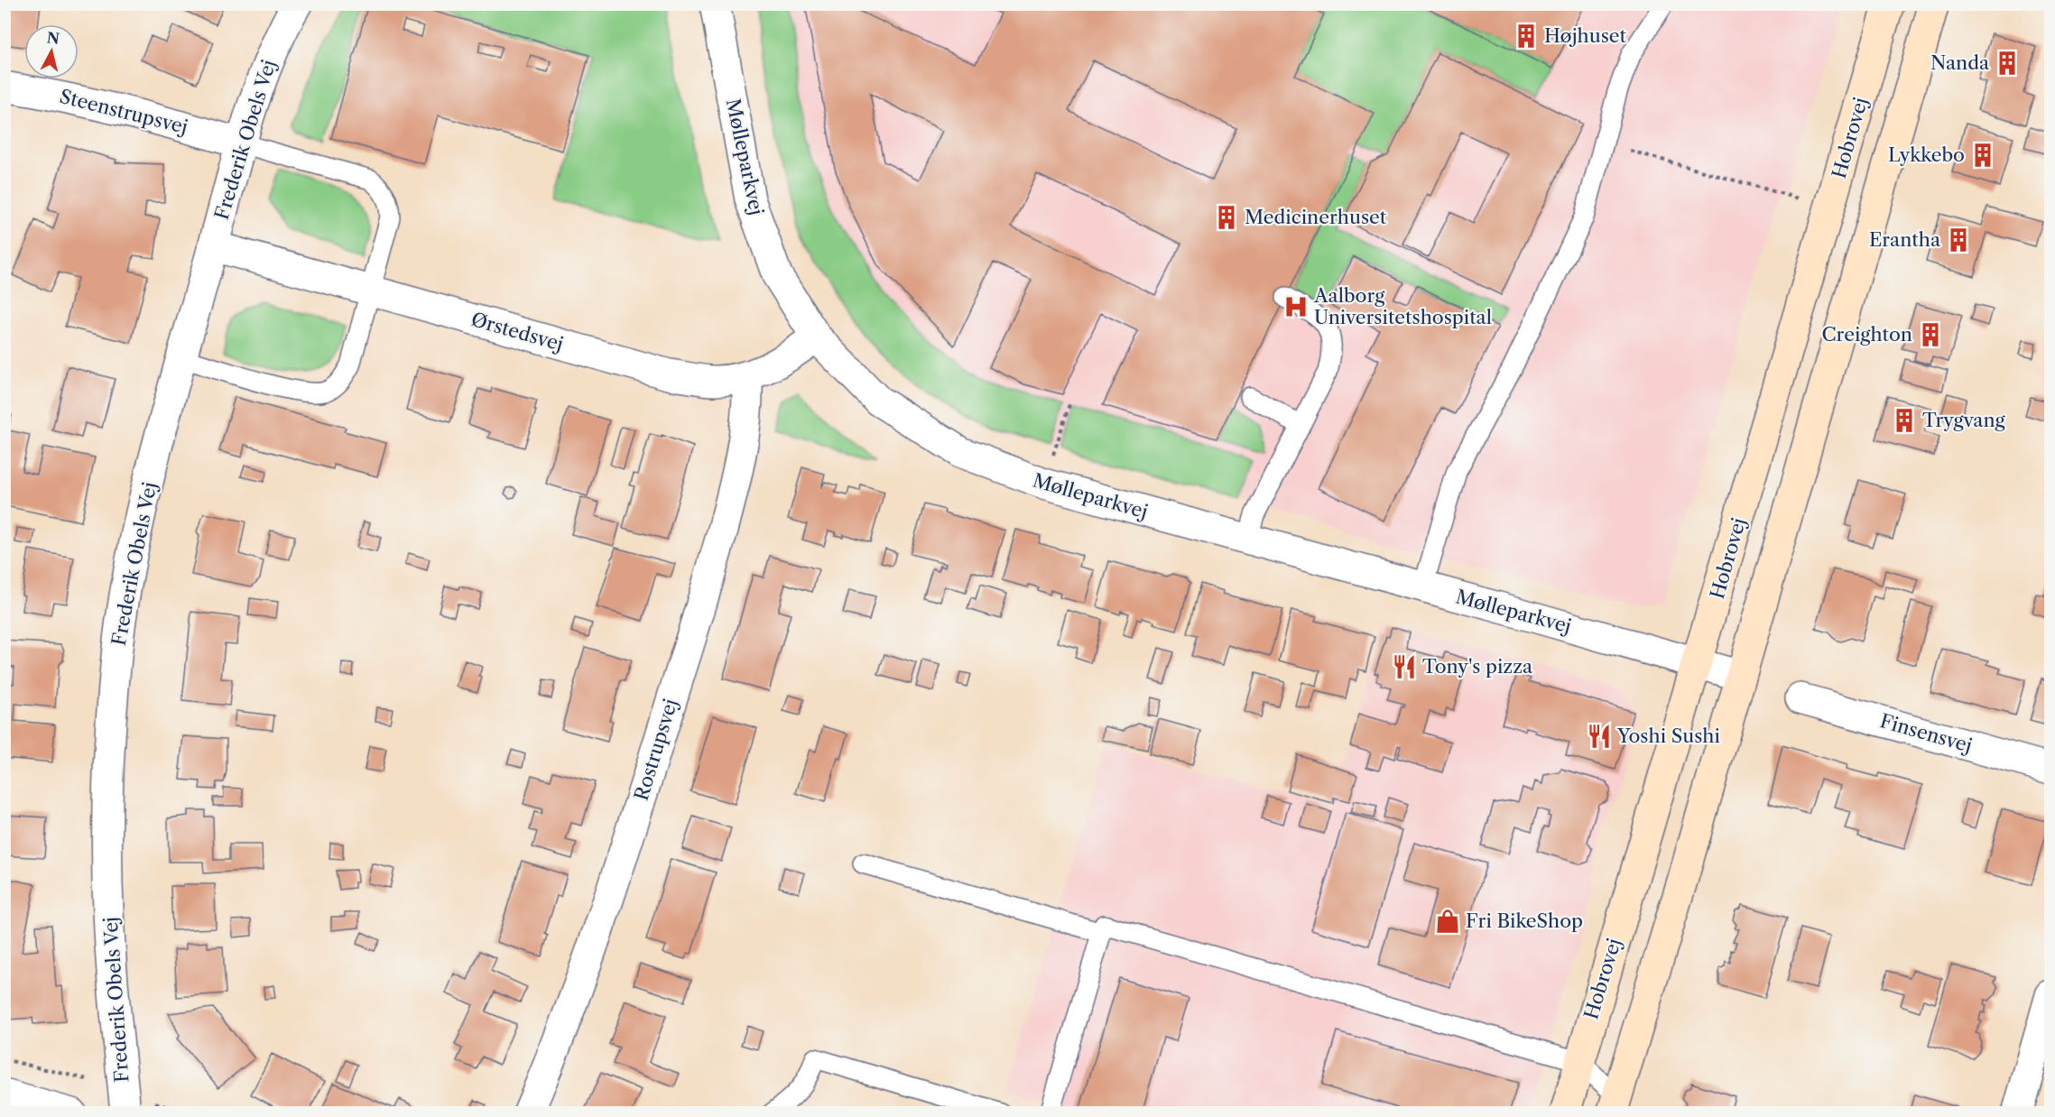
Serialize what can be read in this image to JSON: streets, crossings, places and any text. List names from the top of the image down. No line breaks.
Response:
{"streets":{"main road":["Hobrovej"],"street":["Steenstrupsvej","Frederik Obels Vej","Mølleparkvej","Ørstedsvej","Finsensvej","Rostrupsvej"]},"crossings":[["Steenstrupsvej","Frederik Obels Vej"],["Hobrovej","Mølleparkvej"],["Frederik Obels Vej","Ørstedsvej"],["Mølleparkvej","Ørstedsvej"],["Ørstedsvej","Rostrupsvej"]],"places":{"building":["Højhuset","Nanda","Lykkebo","Medicinerhuset","Erantha","Creighton","Trygvang"],"hospital":["Aalborg Universitetshospital"],"restaurant":["Tony's pizza","Yoshi Sushi"],"shop":["Fri BikeShop"]},"north":"top"}
